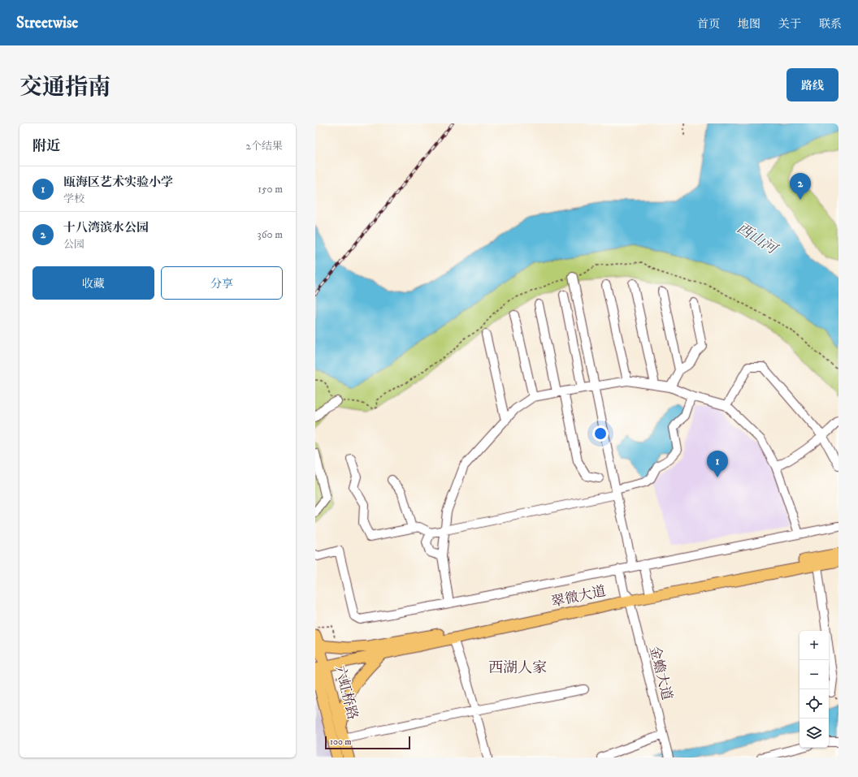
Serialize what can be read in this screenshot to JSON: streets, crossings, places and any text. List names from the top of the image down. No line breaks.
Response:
{"streets":{"main road":["翠微大道","六虹桥路"],"street":["金蟾大道"]},"crossings":[["翠微大道","金蟾大道"],["翠微大道","六虹桥路"]],"districts":["西湖人家"],"water":["西山河"],"scale_bar":"100 m","page":{"header":"Streetwise","nav":["首页","地图","关于","联系"],"title":"交通指南","buttons":["路线",["收藏","分享"]],"heading":["附近","2个结果"],"list":[{"mark":"1","name":"瓯海区艺术实验小学","note":"学校","value":"150 m"},{"mark":"2","name":"十八湾滨水公园","note":"公园","value":"360 m"}],"pins":["2","1"],"map_buttons":["+","−"],"scale":"100 m"}}
